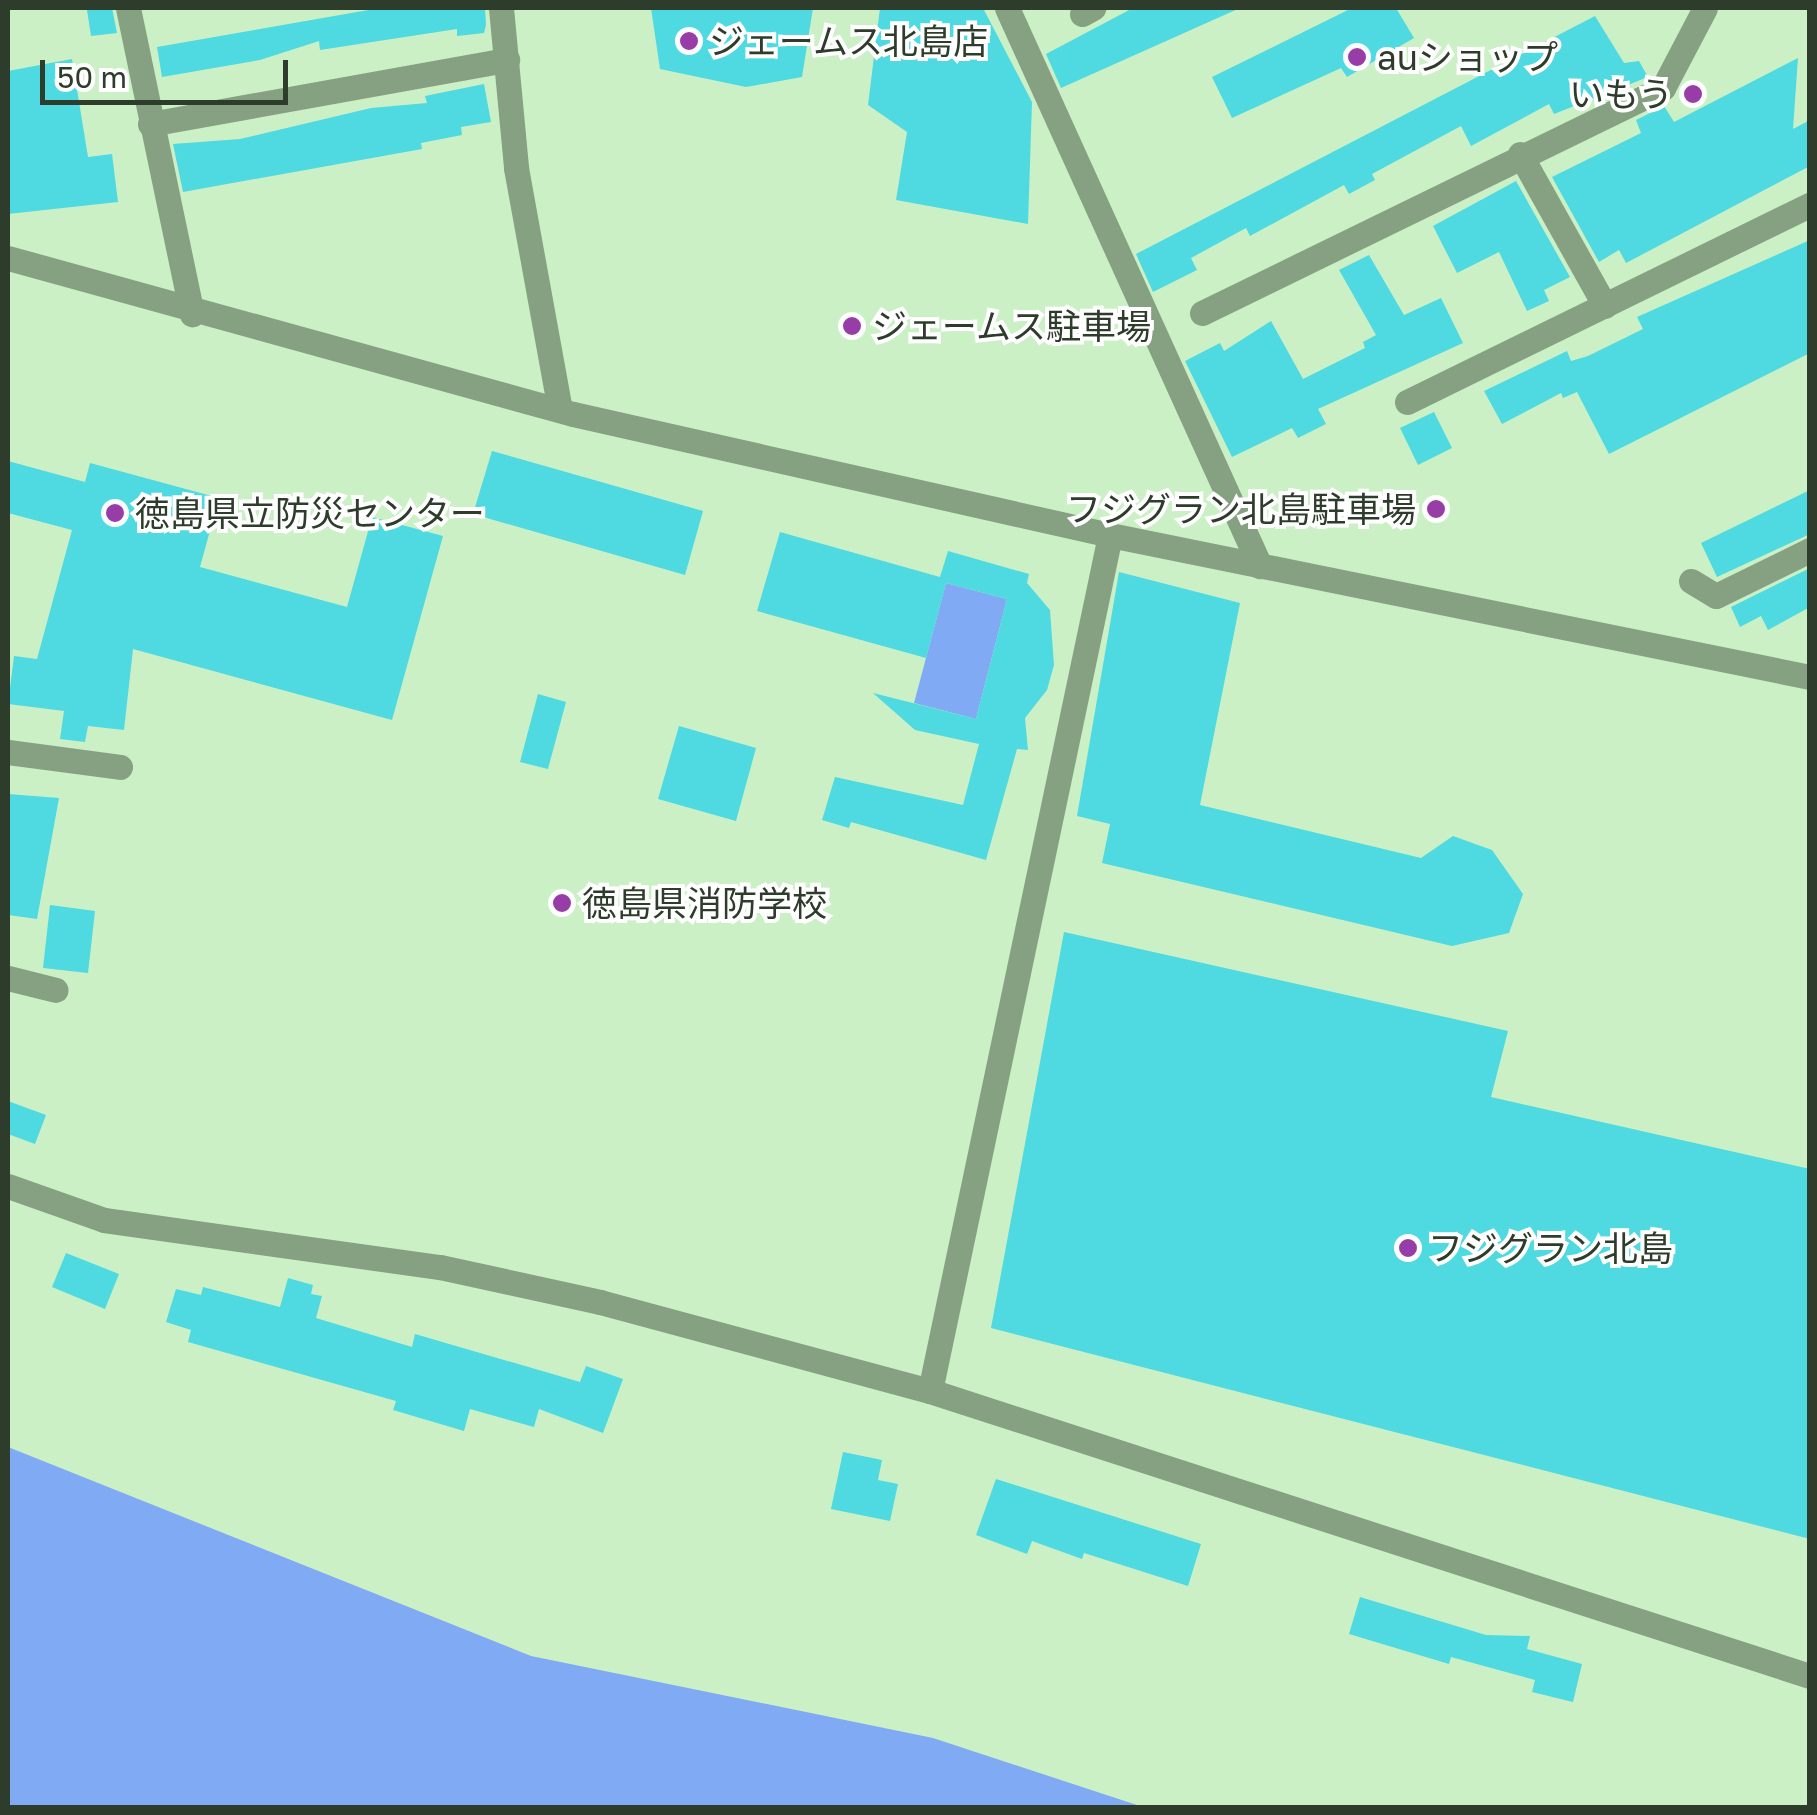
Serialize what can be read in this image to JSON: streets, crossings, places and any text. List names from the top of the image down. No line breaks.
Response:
{"places":["ジェームス北島店","auショップ","いもう","ジェームス駐車場","フジグラン北島駐車場","徳島県立防災センター","徳島県消防学校","フジグラン北島"],"scale_bar":"50 m"}
